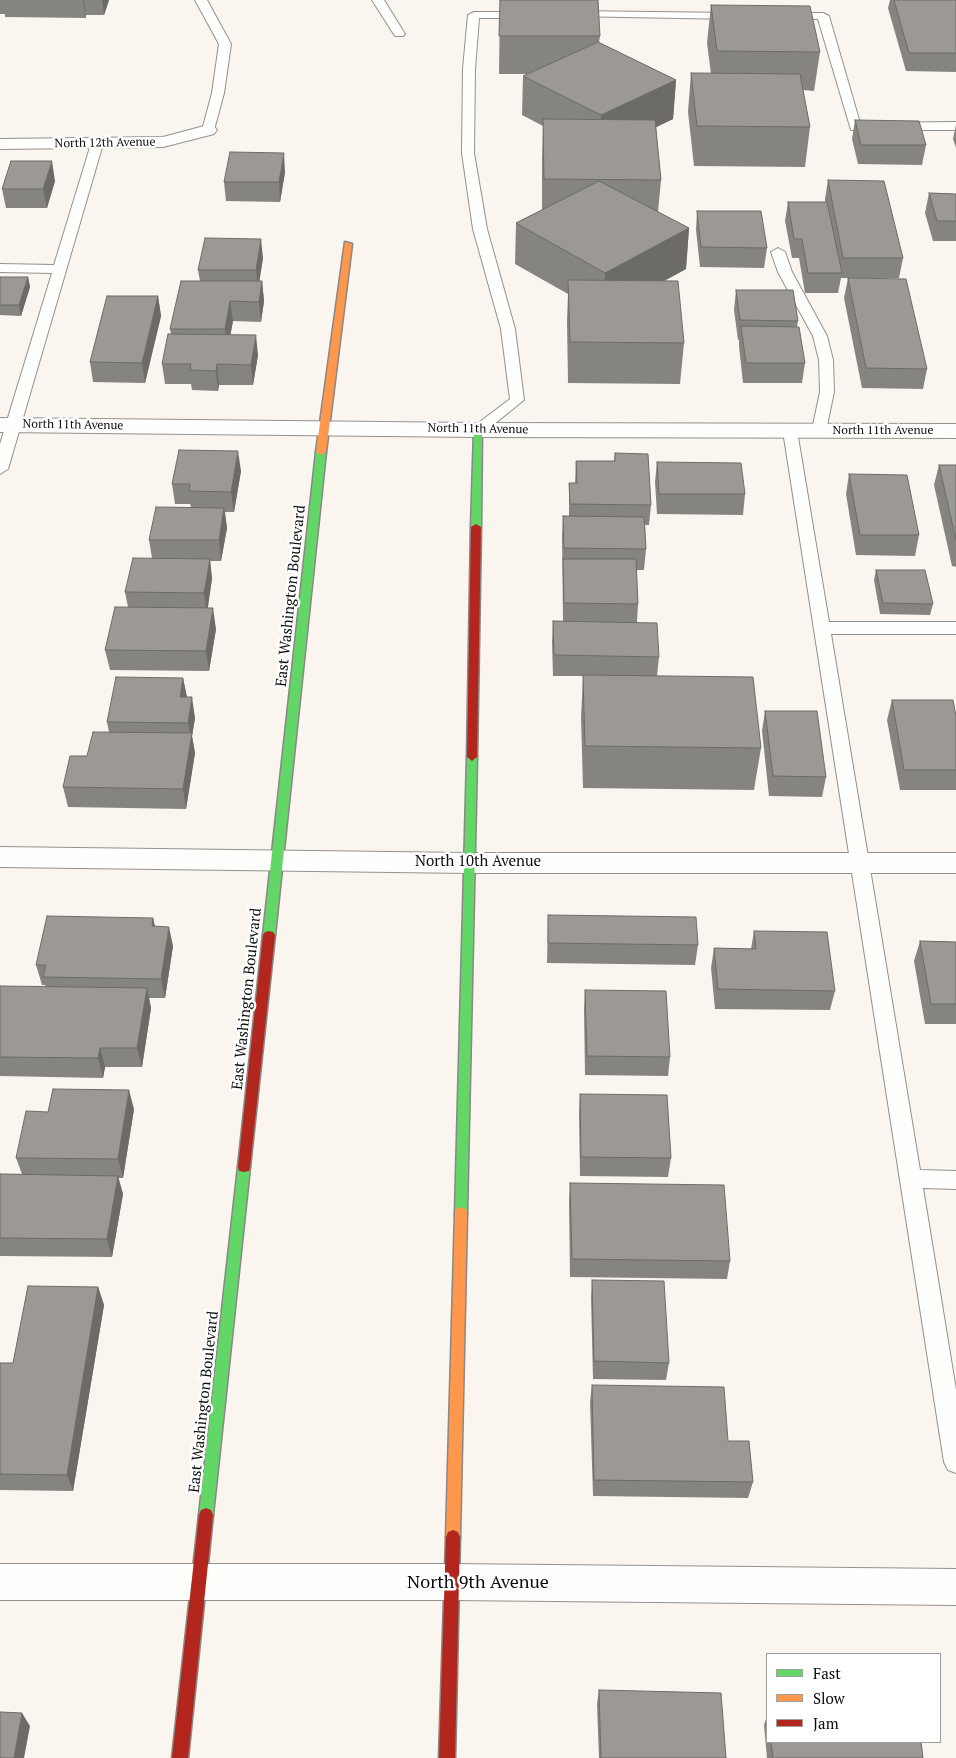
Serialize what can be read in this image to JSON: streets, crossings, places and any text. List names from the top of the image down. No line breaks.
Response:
{"streets":{"street":["North 12th Avenue","North 11th Avenue","East Washington Boulevard","North 10th Avenue","North 9th Avenue"]},"crossings":[["North 11th Avenue","East Washington Boulevard"],["East Washington Boulevard","North 10th Avenue"],["East Washington Boulevard","North 9th Avenue"]],"legend":["Fast","Slow","Jam"]}
